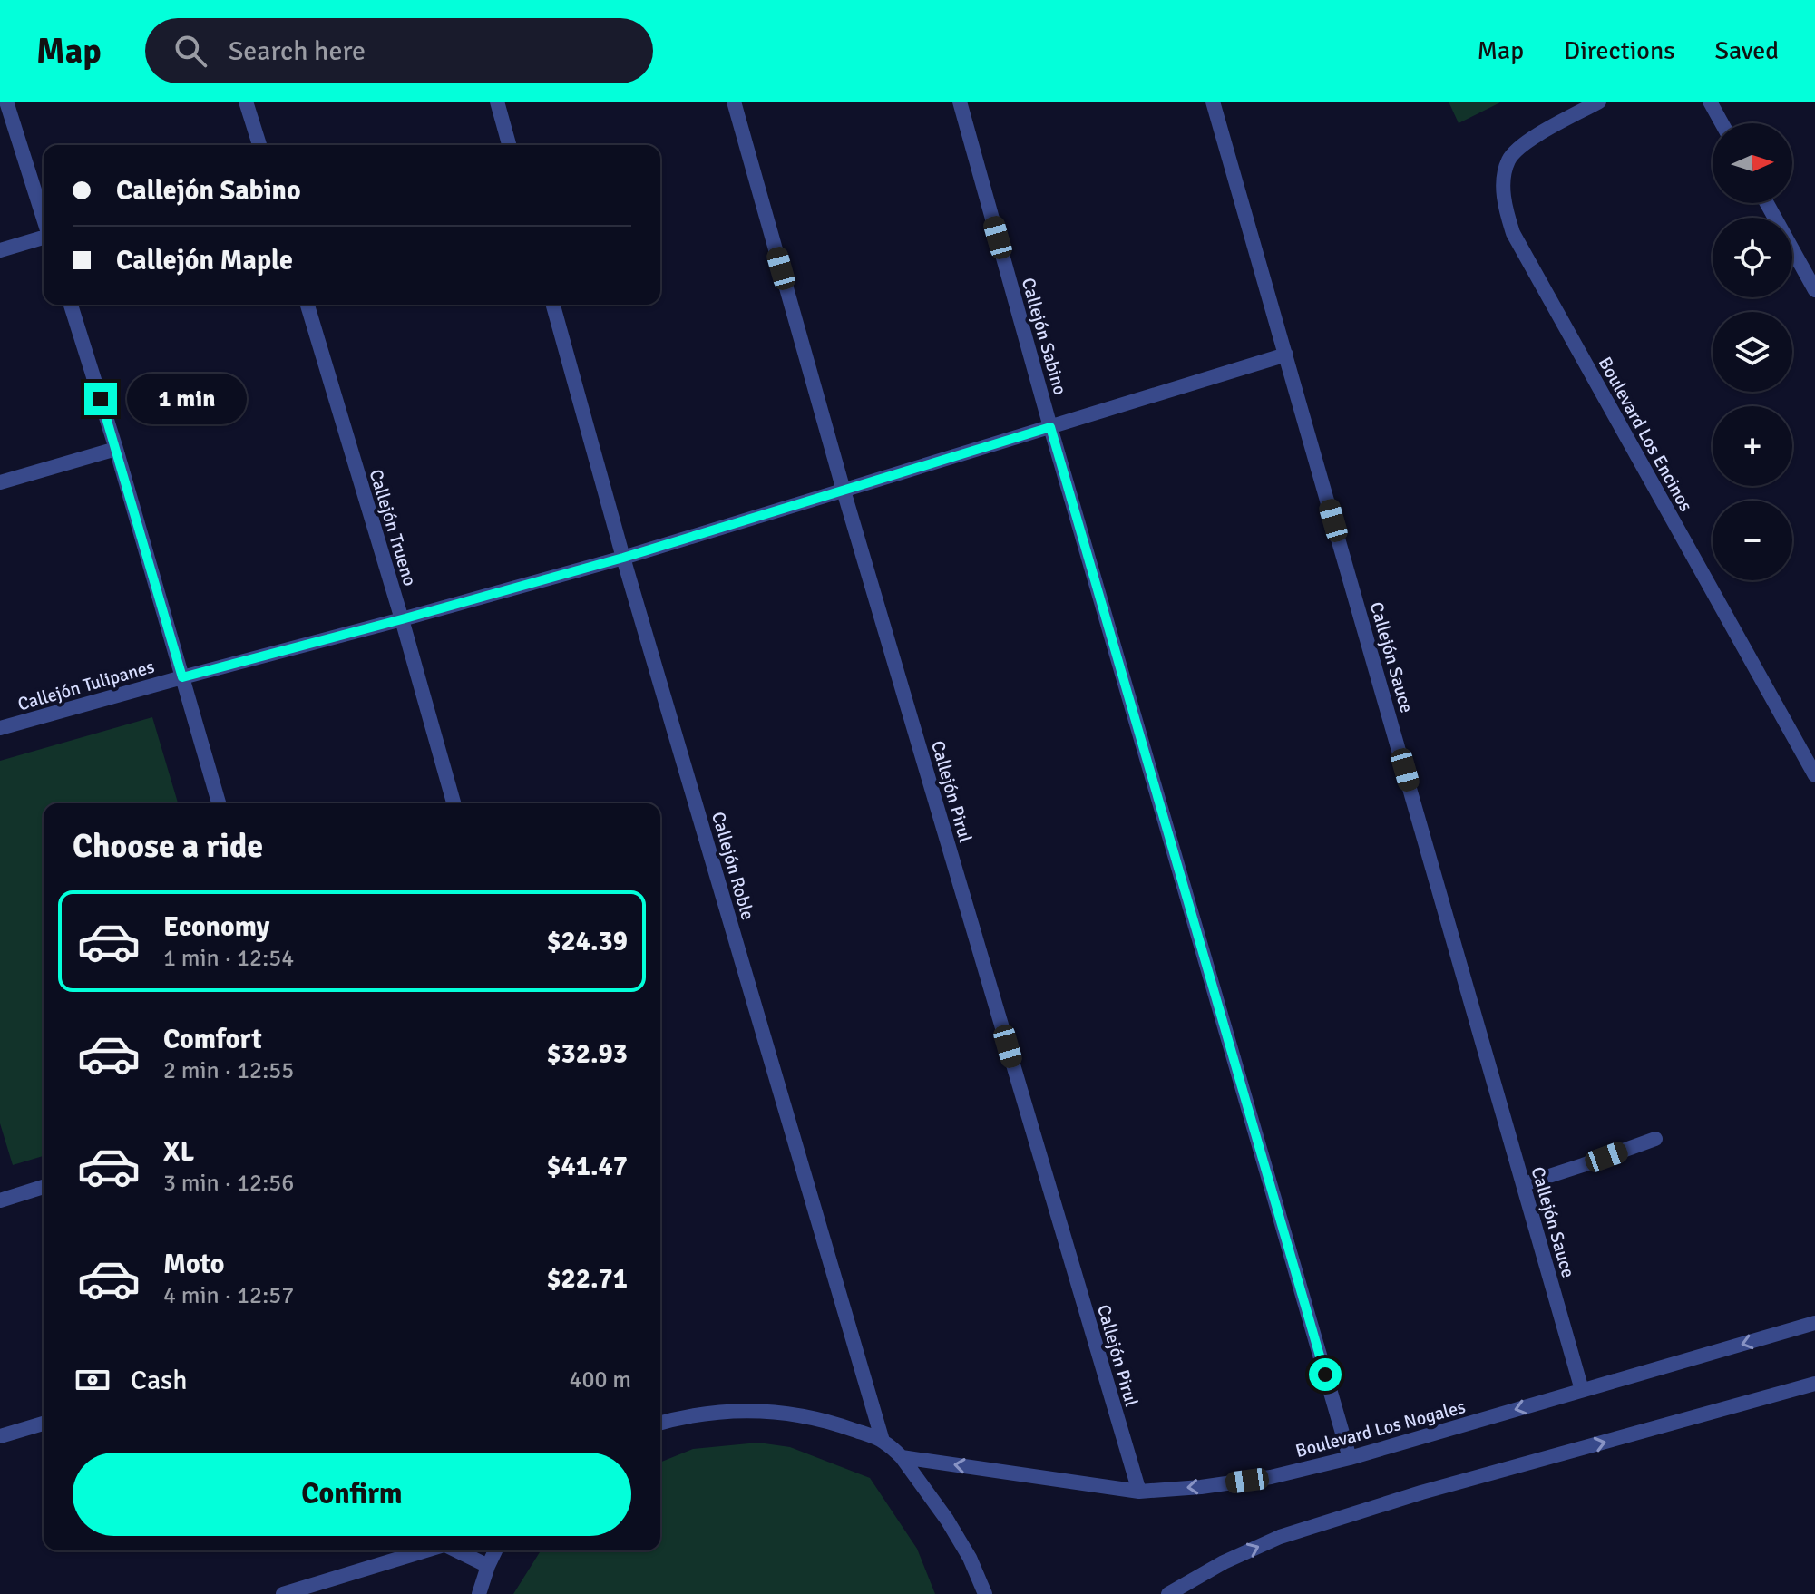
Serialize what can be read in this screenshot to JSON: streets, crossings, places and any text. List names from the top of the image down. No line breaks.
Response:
{"streets":{"street":["Callejón Sabino","Boulevard Los Encinos","Callejón Trueno","Callejón Sauce","Callejón Tulipanes","Callejón Pirul","Callejón Roble","Boulevard Los Nogales"]},"crossings":[["Callejón Sabino","Callejón Tulipanes"],["Callejón Sabino","Boulevard Los Nogales"],["Callejón Trueno","Callejón Tulipanes"],["Callejón Sauce","Callejón Tulipanes"],["Callejón Sauce","Boulevard Los Nogales"],["Callejón Tulipanes","Callejón Pirul"],["Callejón Tulipanes","Callejón Roble"],["Callejón Pirul","Boulevard Los Nogales"]],"north":"right","page":{"header":"Map","search":"Search here","nav":["Map","Directions","Saved"],"map_buttons":["+","−"],"banner":["Callejón Sabino","Callejón Maple"],"bubble":"1 min","heading":"Choose a ride","list":[{"name":"Economy","note":"1 min · 12:54","value":"$24.39"},{"name":"Comfort","note":"2 min · 12:55","value":"$32.93"},{"name":"XL","note":"3 min · 12:56","value":"$41.47"},{"name":"Moto","note":"4 min · 12:57","value":"$22.71"}],"pay":["Cash","400 m"],"buttons":"Confirm"}}
